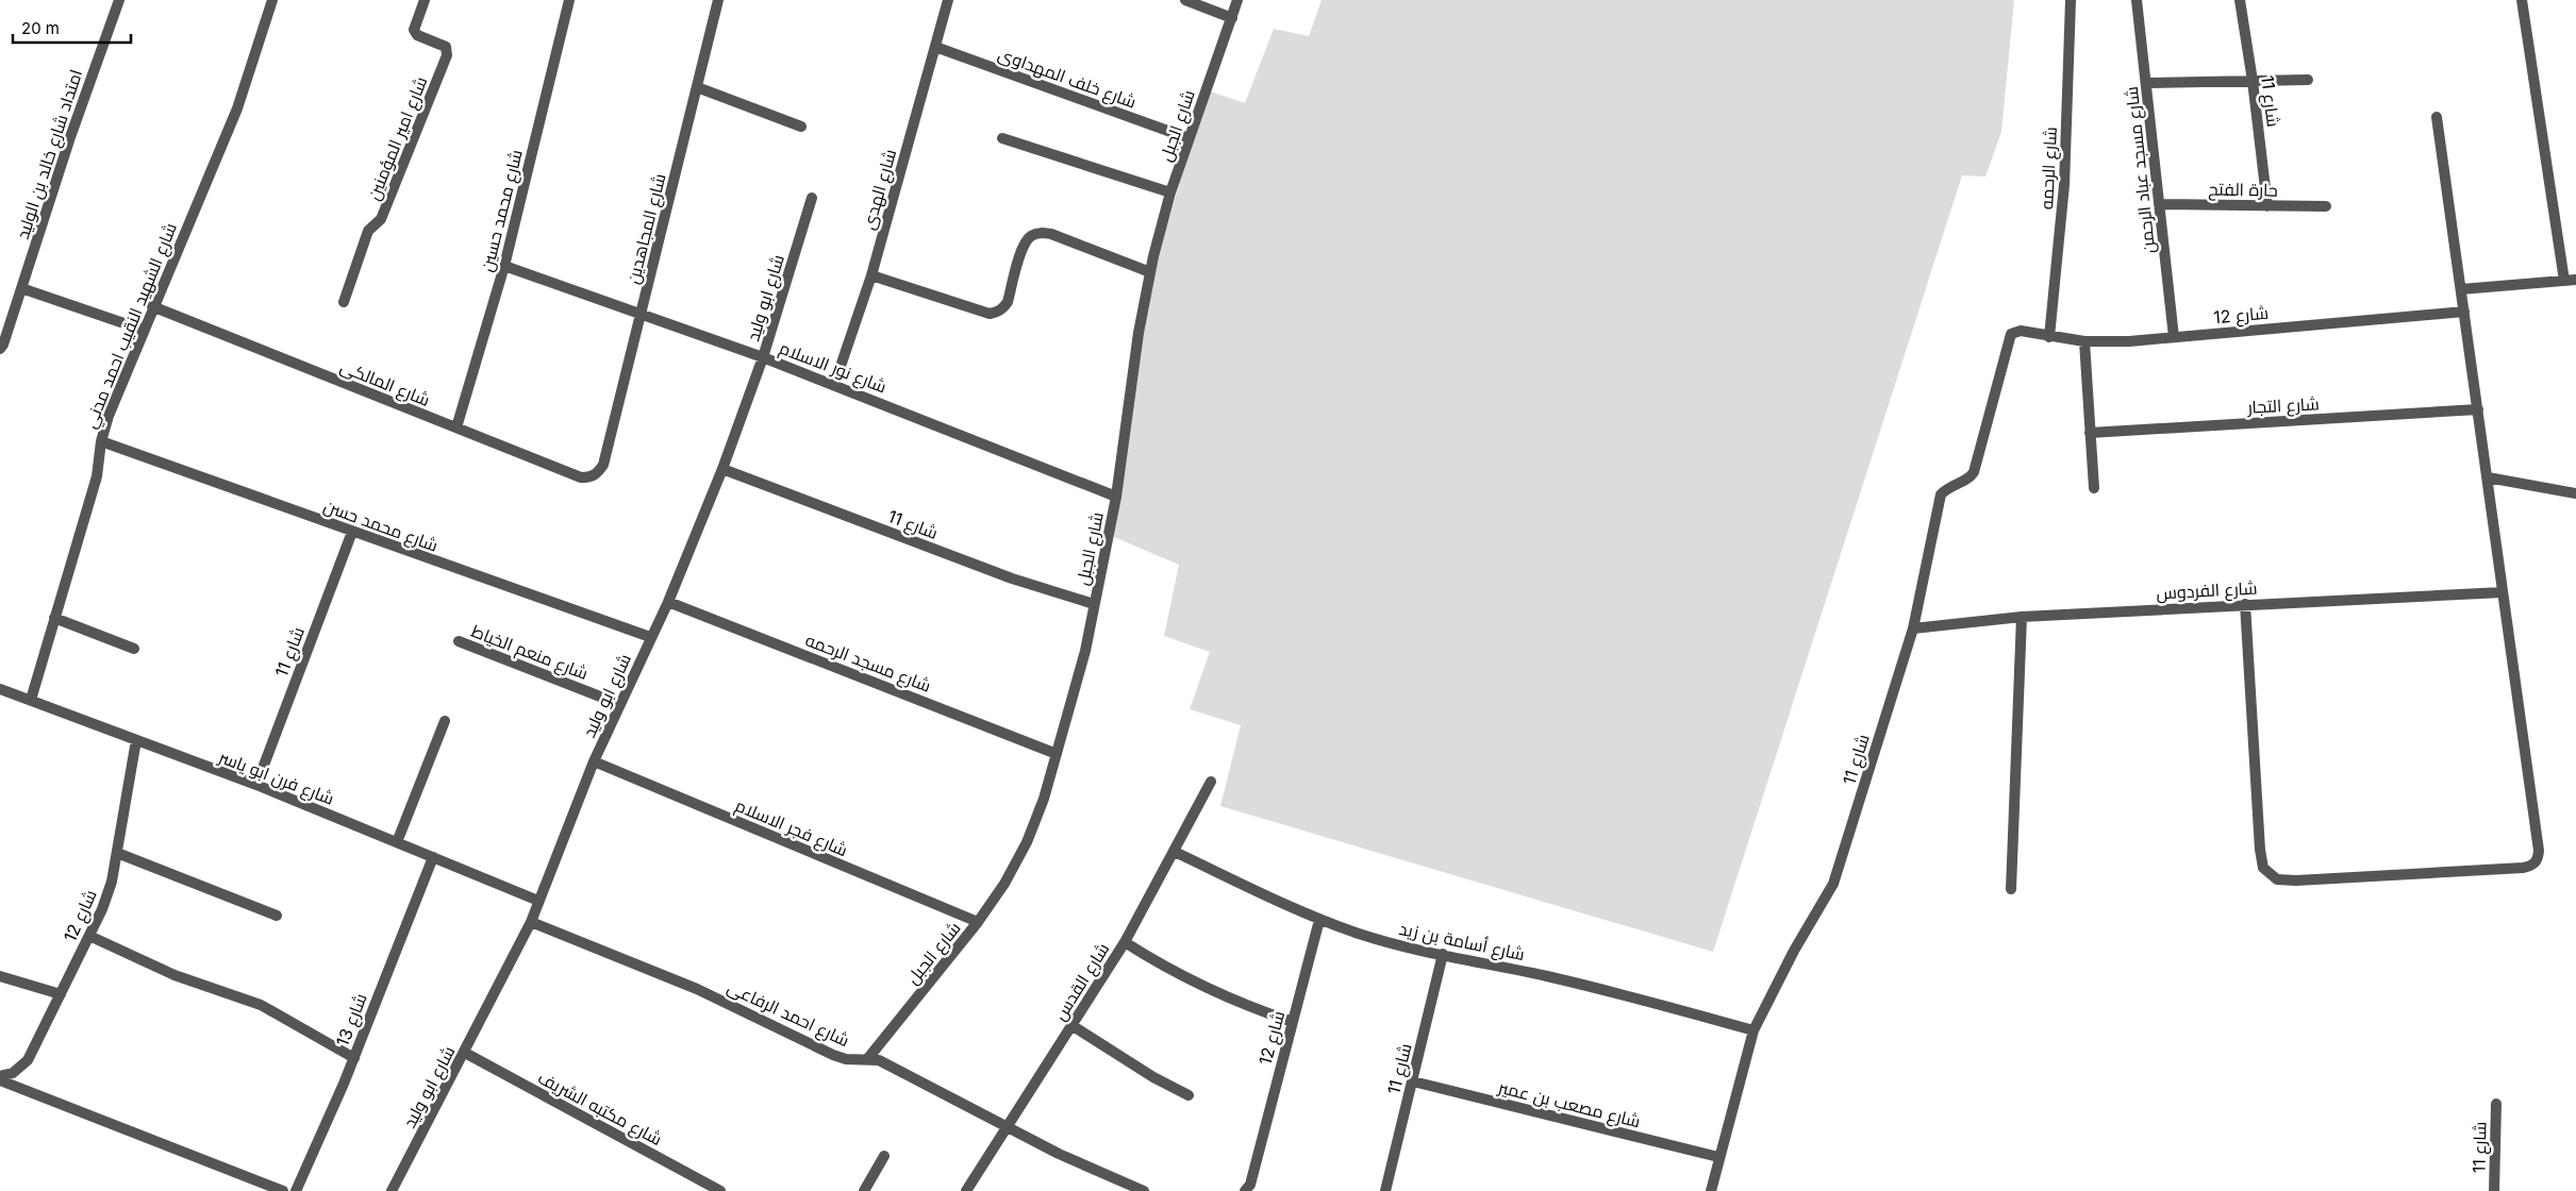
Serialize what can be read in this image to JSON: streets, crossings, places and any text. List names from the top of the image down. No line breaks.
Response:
{"streets":{"street":["شارع خلف المهداوى","شارع 11","شارع الجبل","شارع امير المؤمنين","امتداد شارع خالد بن الوليد","شارع الرحمه","شارع مسجد عباد الرحمن","شارع الهدى","حارة الفتح","شارع محمد حسين","شارع المجاهدين","شارع ابو وليد","شارع 12","شارع الشهيد النقيب احمد مدني","شارع نور الاسلام","شارع المالكى","شارع التجار","شارع محمد حسن","شارع الفردوس","شارع منعم الخياط","شارع مسجد الرحمه","شارع فرن ابو ياسر","شارع فجر الاسلام","شارع أسامة بن زيد","شارع القدس","شارع احمد الرفاعى","شارع 13","شارع مصعب بن عمير","شارع مكتبه الشريف"]},"crossings":[["شارع خلف المهداوى","شارع الجبل"],["شارع خلف المهداوى","شارع الهدى"],["شارع 11","شارع الجبل"],["شارع 11","حارة الفتح"],["شارع 11","شارع ابو وليد"],["شارع 11","شارع 12"],["شارع 11","شارع محمد حسن"],["شارع 11","شارع الفردوس"],["شارع 11","شارع فرن ابو ياسر"],["شارع 11","شارع أسامة بن زيد"],["شارع 11","شارع مصعب بن عمير"],["شارع الجبل","شارع نور الاسلام"],["شارع الجبل","شارع مسجد الرحمه"],["شارع الجبل","شارع فجر الاسلام"],["شارع الجبل","شارع احمد الرفاعى"],["شارع الرحمه","شارع 12"],["شارع مسجد عباد الرحمن","حارة الفتح"],["شارع مسجد عباد الرحمن","شارع 12"],["شارع الهدى","شارع نور الاسلام"],["شارع محمد حسين","شارع نور الاسلام"],["شارع محمد حسين","شارع المالكى"],["شارع المجاهدين","شارع نور الاسلام"],["شارع المجاهدين","شارع المالكى"],["شارع ابو وليد","شارع نور الاسلام"],["شارع ابو وليد","شارع محمد حسن"],["شارع ابو وليد","شارع منعم الخياط"],["شارع ابو وليد","شارع مسجد الرحمه"],["شارع ابو وليد","شارع فرن ابو ياسر"],["شارع ابو وليد","شارع فجر الاسلام"],["شارع ابو وليد","شارع احمد الرفاعى"],["شارع ابو وليد","شارع مكتبه الشريف"],["شارع 12","شارع فرن ابو ياسر"],["شارع 12","شارع أسامة بن زيد"],["شارع الشهيد النقيب احمد مدني","شارع المالكى"],["شارع الشهيد النقيب احمد مدني","شارع محمد حسن"],["شارع الشهيد النقيب احمد مدني","شارع فرن ابو ياسر"],["شارع فرن ابو ياسر","شارع 13"],["شارع أسامة بن زيد","شارع القدس"],["شارع القدس","شارع احمد الرفاعى"]],"scale_bar":"20 m"}
